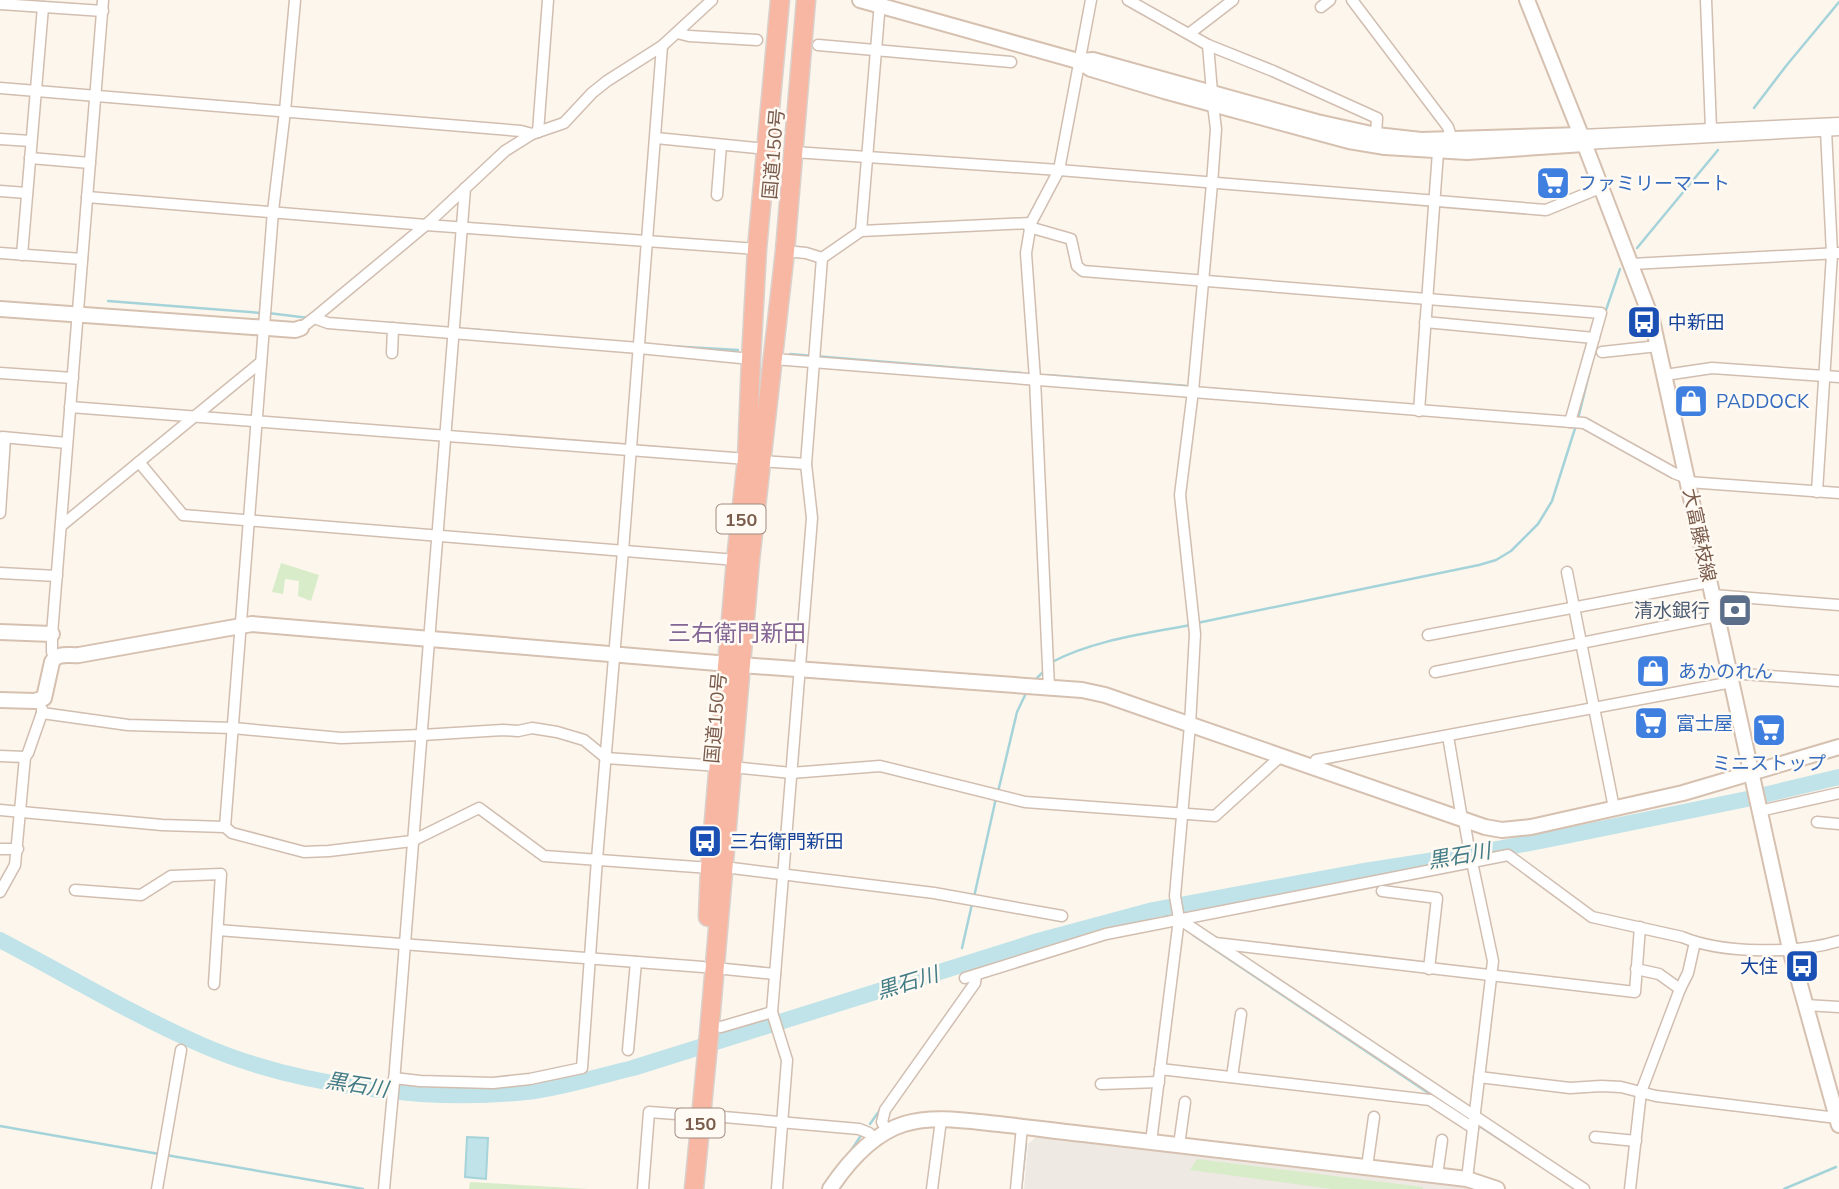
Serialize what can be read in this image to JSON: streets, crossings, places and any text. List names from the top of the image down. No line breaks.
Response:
{"streets":{"highway":["国道150号","150"],"street":["大富藤枝線"]},"districts":["三右衛門新田"],"water":["黒石川"],"places":{"supermarket":["ファミリーマート","富士屋","ミニストップ"],"bus stop":["中新田","三右衛門新田","大住"],"shop":["PADDOCK","あかのれん"],"bank":["清水銀行"]}}
